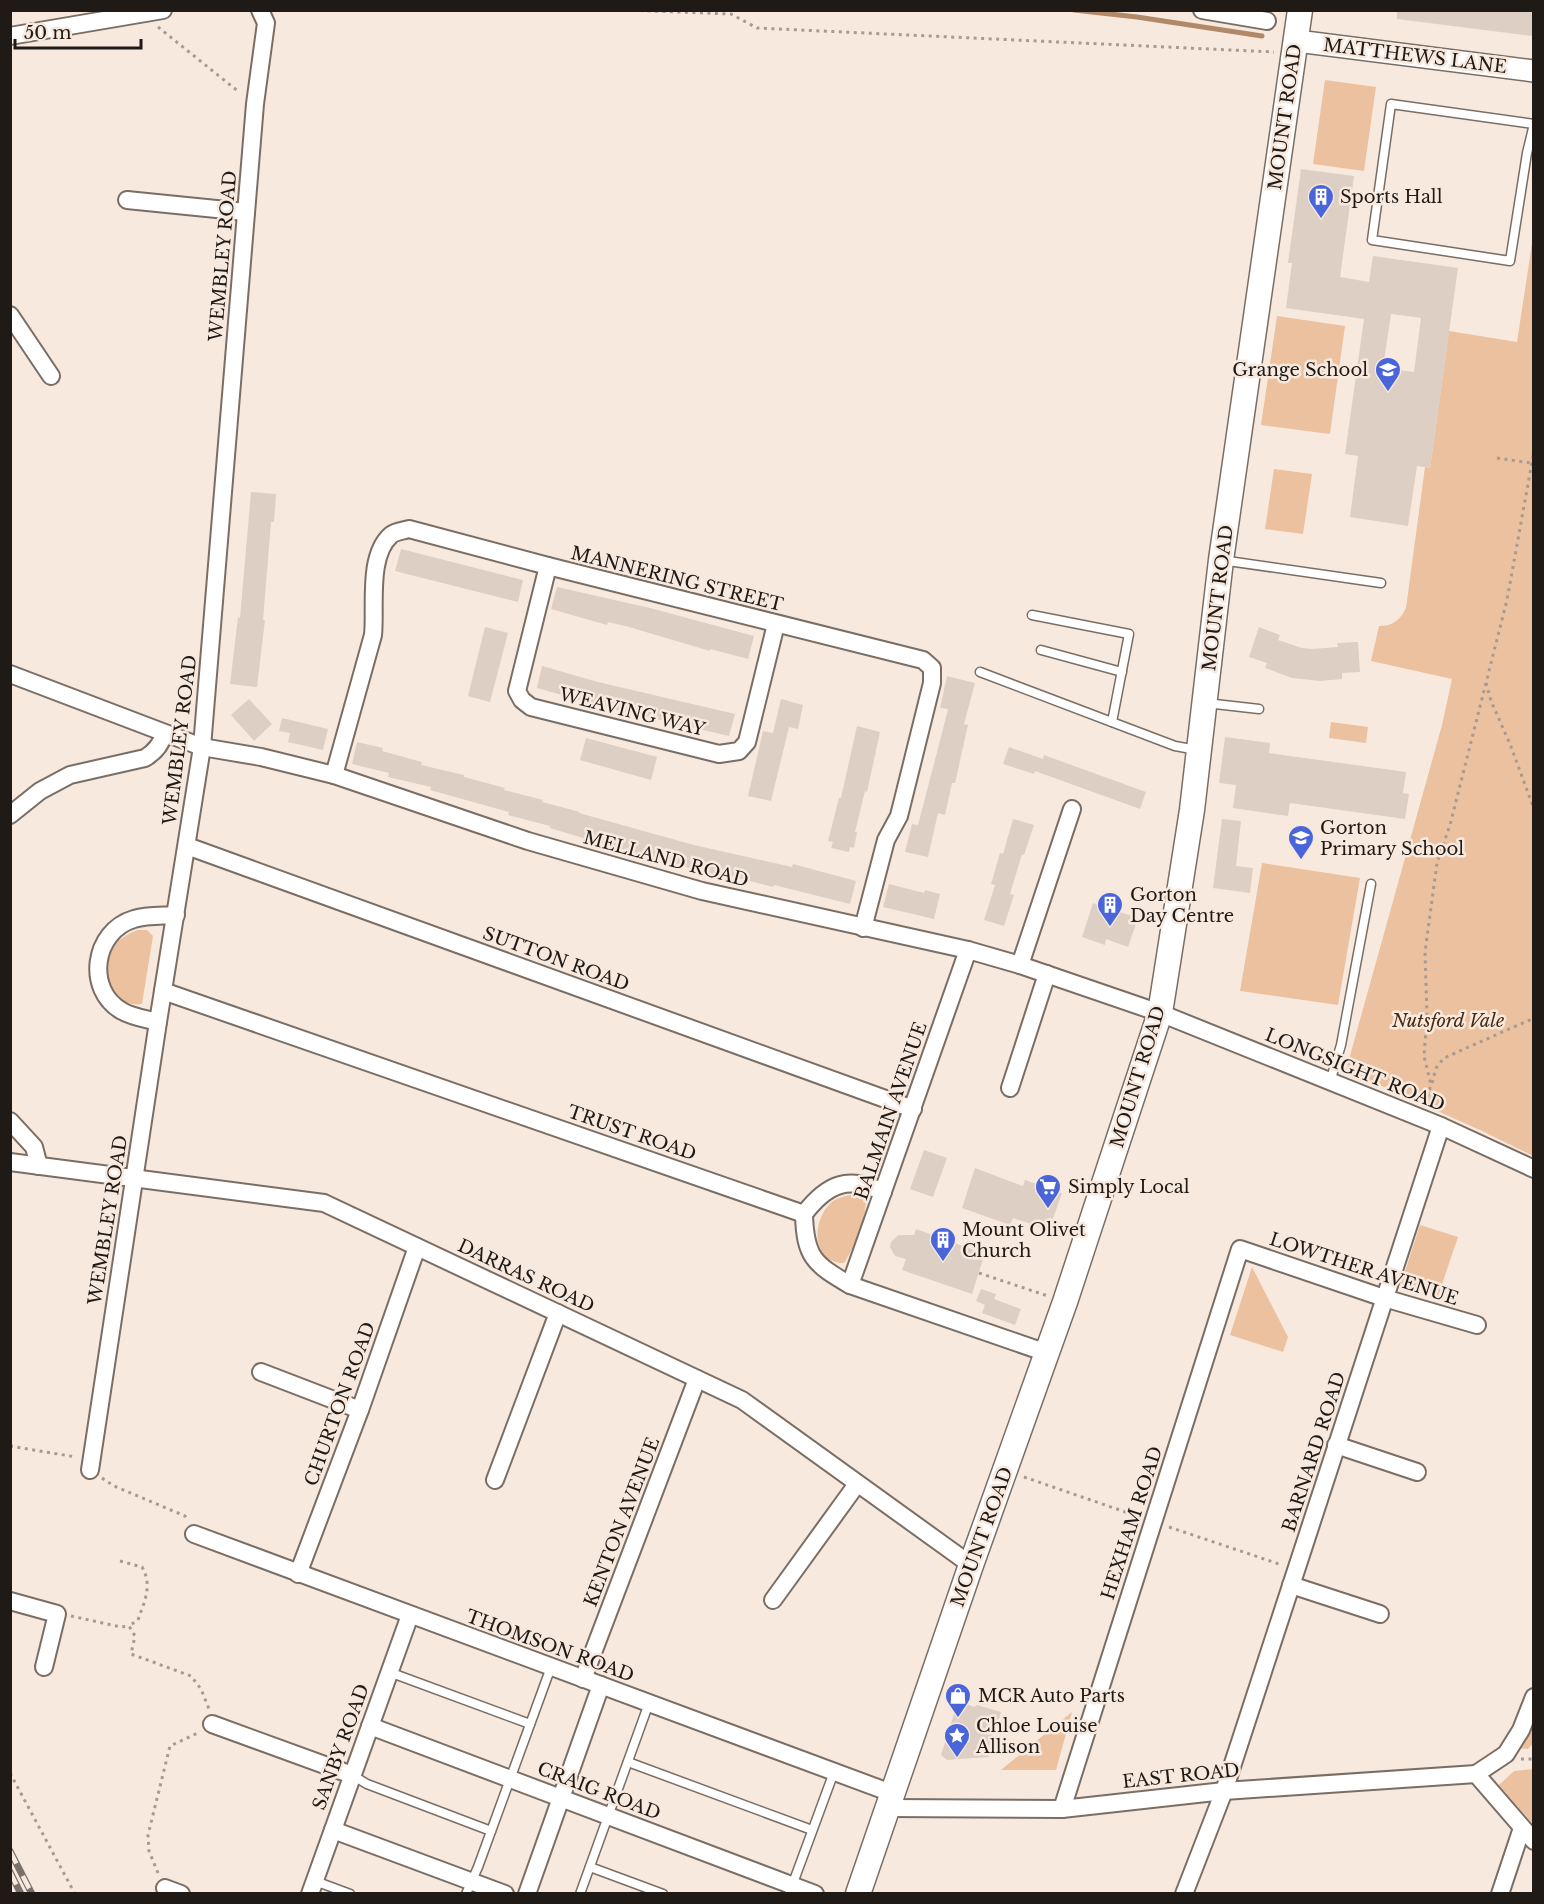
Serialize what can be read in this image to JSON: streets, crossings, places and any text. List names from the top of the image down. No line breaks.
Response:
{"streets":{"main road":["MOUNT ROAD"],"street":["MATTHEWS LANE","WEMBLEY ROAD","MANNERING STREET","WEAVING WAY","MELLAND ROAD","SUTTON ROAD","LONGSIGHT ROAD","BALMAIN AVENUE","TRUST ROAD","LOWTHER AVENUE","DARRAS ROAD","CHURTON ROAD","BARNARD ROAD","KENTON AVENUE","HEXHAM ROAD","THOMSON ROAD","SANBY ROAD","EAST ROAD","CRAIG ROAD"]},"crossings":[["MATTHEWS LANE","MOUNT ROAD"],["MOUNT ROAD","MELLAND ROAD"],["MOUNT ROAD","LONGSIGHT ROAD"],["MOUNT ROAD","DARRAS ROAD"],["MOUNT ROAD","THOMSON ROAD"],["MOUNT ROAD","EAST ROAD"],["WEMBLEY ROAD","MELLAND ROAD"],["WEMBLEY ROAD","SUTTON ROAD"],["WEMBLEY ROAD","TRUST ROAD"],["WEMBLEY ROAD","DARRAS ROAD"],["MANNERING STREET","WEAVING WAY"],["MANNERING STREET","MELLAND ROAD"],["MELLAND ROAD","LONGSIGHT ROAD"],["MELLAND ROAD","BALMAIN AVENUE"],["SUTTON ROAD","BALMAIN AVENUE"],["LONGSIGHT ROAD","BARNARD ROAD"],["LOWTHER AVENUE","BARNARD ROAD"],["LOWTHER AVENUE","HEXHAM ROAD"],["DARRAS ROAD","CHURTON ROAD"],["DARRAS ROAD","KENTON AVENUE"],["CHURTON ROAD","THOMSON ROAD"],["BARNARD ROAD","EAST ROAD"],["KENTON AVENUE","THOMSON ROAD"],["HEXHAM ROAD","EAST ROAD"],["THOMSON ROAD","SANBY ROAD"],["THOMSON ROAD","EAST ROAD"],["SANBY ROAD","CRAIG ROAD"]],"parks":["Nutsford Vale"],"places":{"building":["Sports Hall","Gorton Day Centre","Mount Olivet Church"],"school or university":["Grange School","Gorton Primary School"],"supermarket":["Simply Local"],"shop":["MCR Auto Parts"],"place":["Chloe Louise Allison"]},"scale_bar":"50 m"}
